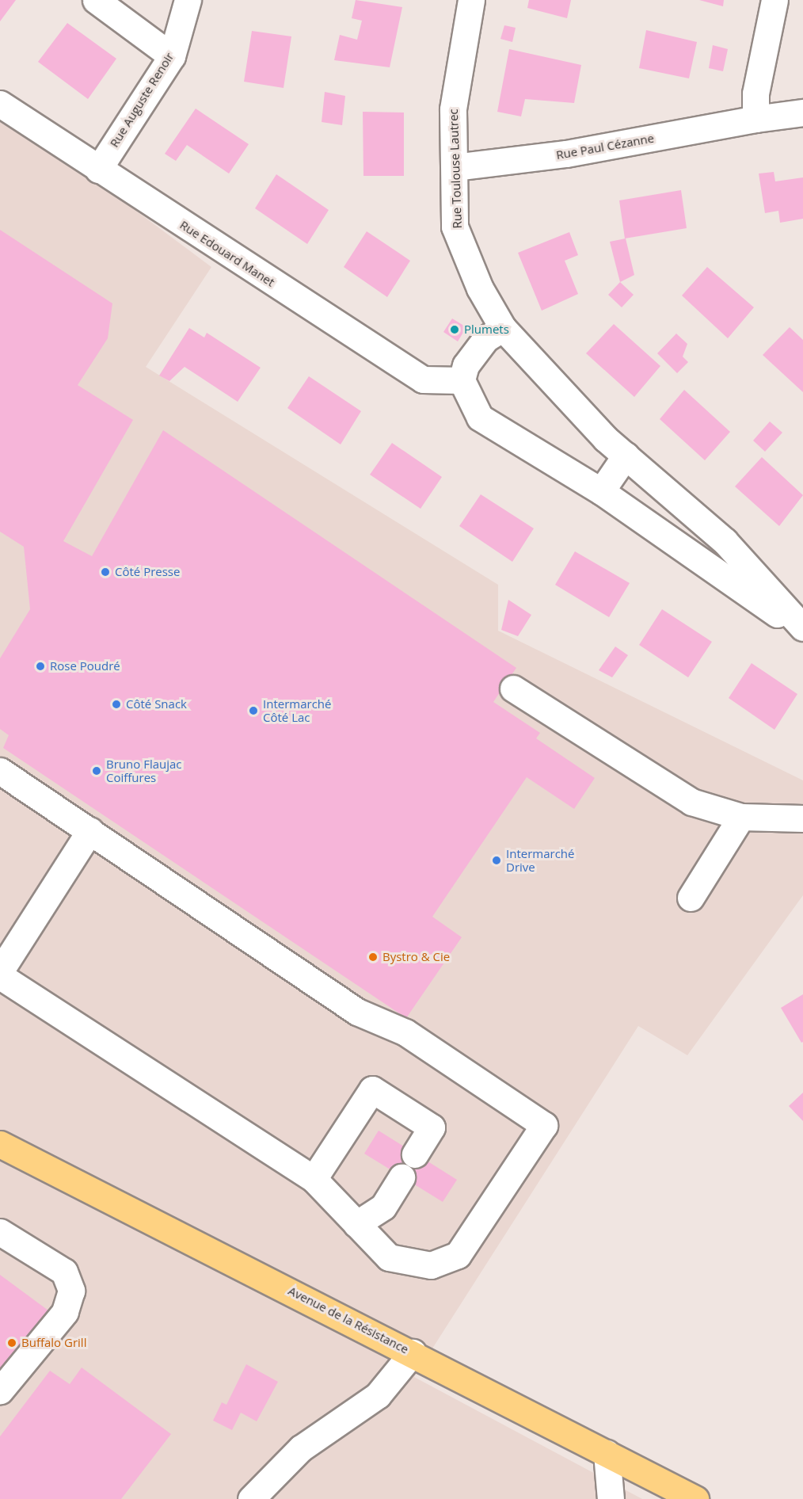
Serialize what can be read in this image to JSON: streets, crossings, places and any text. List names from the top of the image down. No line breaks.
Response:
{"streets":{"main road":["Avenue de la Résistance"],"street":["Rue Auguste Renoir","Rue Paul Cézanne","Rue Toulouse Lautrec","Rue Edouard Manet"]},"crossings":[["Rue Auguste Renoir","Rue Edouard Manet"],["Rue Paul Cézanne","Rue Toulouse Lautrec"]],"places":["Plumets","Côté Presse","Rose Poudré","Côté Snack","Intermarché Côté Lac","Bruno Flaujac Coiffures","Intermarché Drive","Bystro & Cie","Buffalo Grill"]}
